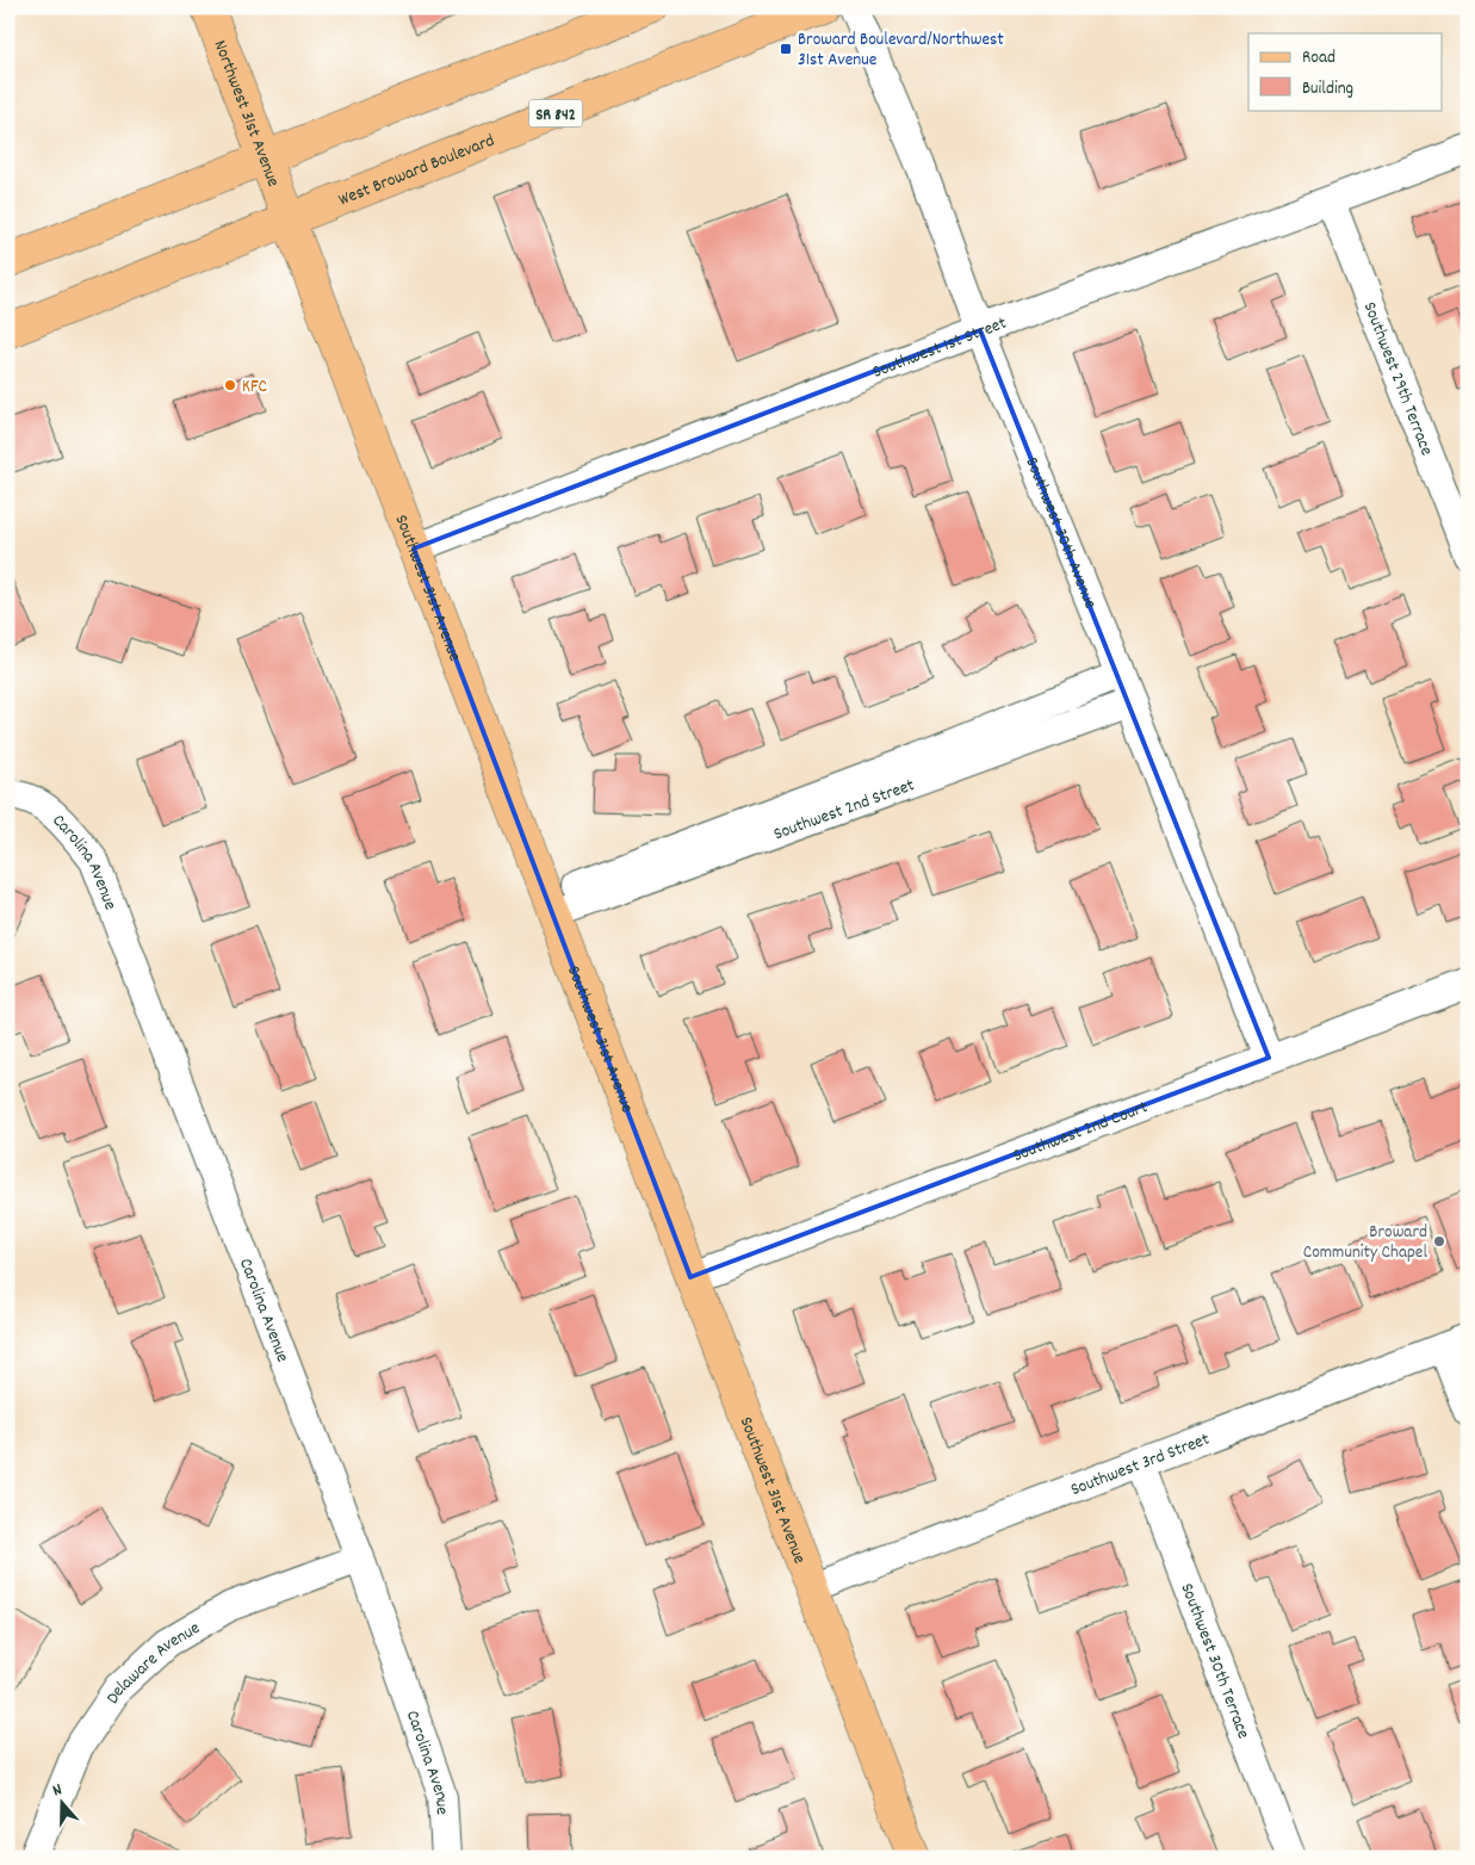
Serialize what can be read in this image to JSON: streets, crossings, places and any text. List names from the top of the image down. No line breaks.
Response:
{"streets":{"main road":["Northwest 31st Avenue","SR 842","West Broward Boulevard","Southwest 31st Avenue"],"street":["Southwest 1st Street","Southwest 29th Terrace","Southwest 30th Avenue","Southwest 2nd Street","Carolina Avenue","Southwest 2nd Court","Southwest 3rd Street","Southwest 30th Terrace","Delaware Avenue"]},"crossings":[["Northwest 31st Avenue","West Broward Boulevard"],["Northwest 31st Avenue","Southwest 31st Avenue"],["West Broward Boulevard","Southwest 31st Avenue"],["Southwest 1st Street","Southwest 29th Terrace"],["Southwest 1st Street","Southwest 30th Avenue"],["Southwest 1st Street","Southwest 31st Avenue"],["Southwest 30th Avenue","Southwest 2nd Street"],["Southwest 30th Avenue","Southwest 2nd Court"],["Southwest 31st Avenue","Southwest 2nd Street"],["Southwest 31st Avenue","Southwest 2nd Court"],["Southwest 31st Avenue","Southwest 3rd Street"],["Carolina Avenue","Delaware Avenue"],["Southwest 3rd Street","Southwest 30th Terrace"]],"places":{"transit":["Broward Boulevard/Northwest 31st Avenue"],"other":["KFC","Broward Community Chapel"]},"legend":["Road","Building"],"north":"top"}
